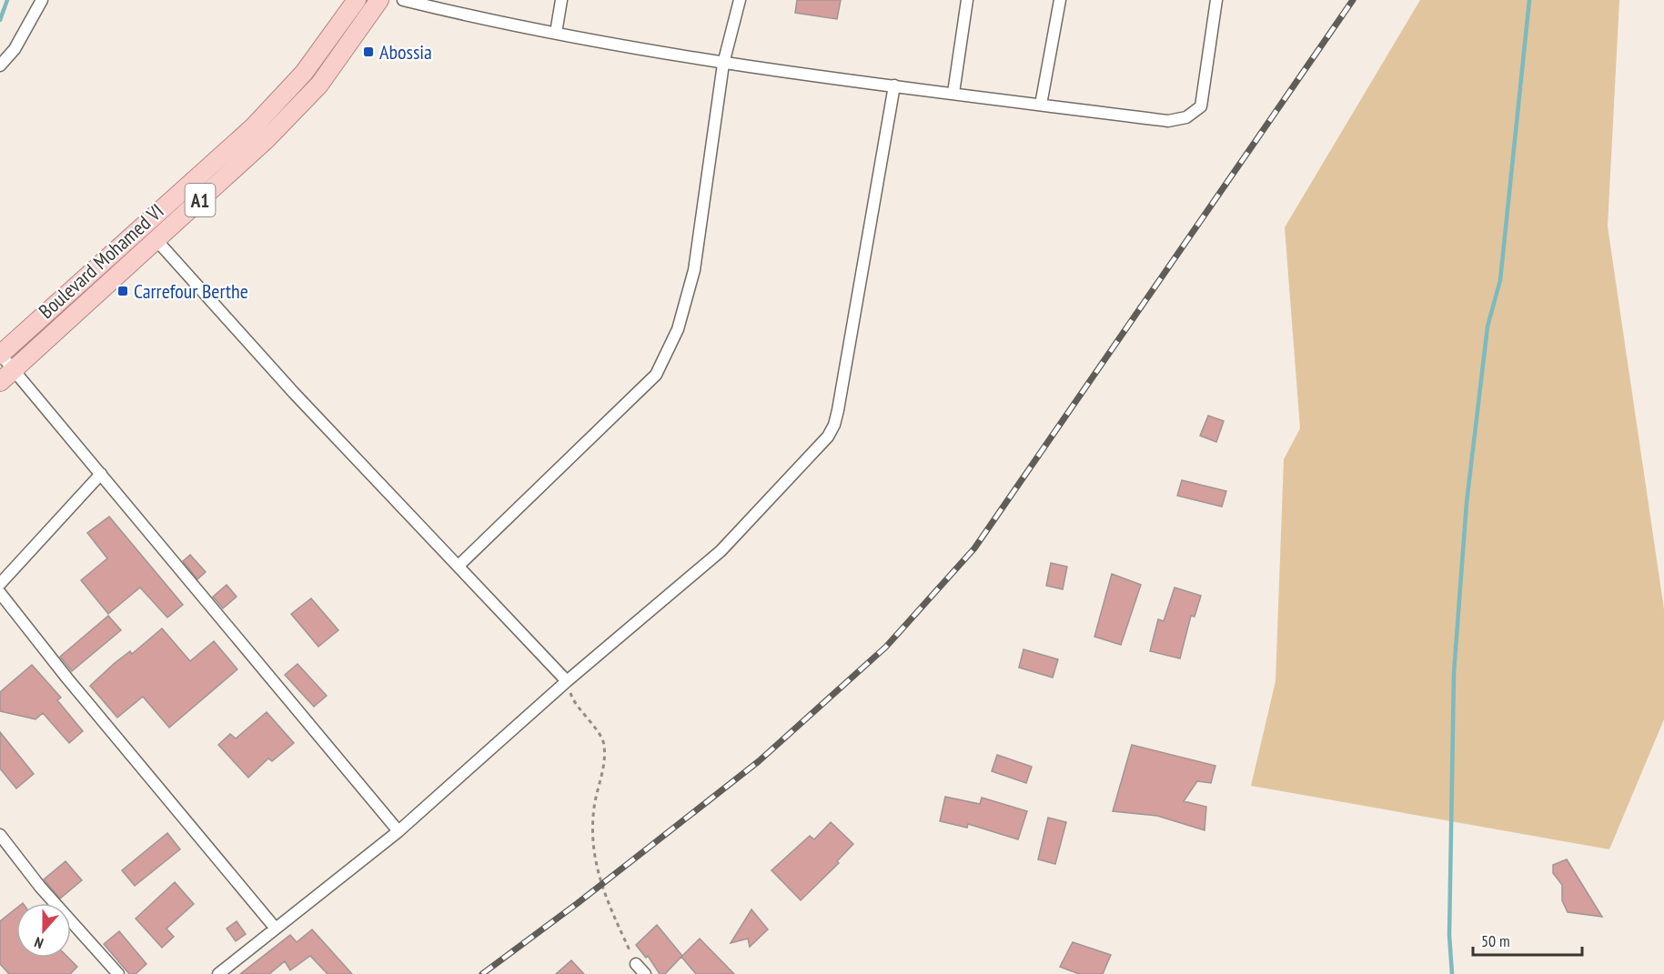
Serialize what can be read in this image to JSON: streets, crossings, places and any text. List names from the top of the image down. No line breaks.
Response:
{"streets":{"main road":["A1","Boulevard Mohamed VI"]},"places":{"transit":["Abossia","Carrefour Berthe"]},"scale_bar":"50 m","north":"bottom"}
